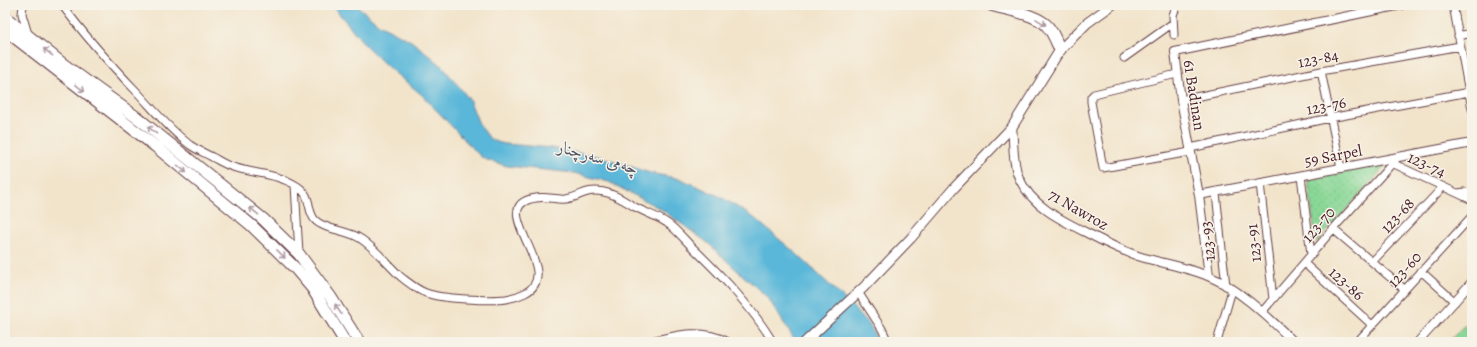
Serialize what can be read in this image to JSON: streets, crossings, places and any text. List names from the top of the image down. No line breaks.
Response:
{"streets":{"street":["123-84","61 Badinan","123-76","59 Sarpel","123-74","71 Nawroz","123-68","123-70","123-93","123-91","123-60","123-86"]},"crossings":[["123-84","61 Badinan"],["61 Badinan","123-76"],["61 Badinan","59 Sarpel"],["61 Badinan","71 Nawroz"],["59 Sarpel","123-74"],["59 Sarpel","123-70"],["59 Sarpel","123-93"],["59 Sarpel","123-91"],["123-74","123-68"],["123-74","123-70"],["71 Nawroz","123-70"],["71 Nawroz","123-93"],["123-70","123-91"],["123-70","123-86"],["123-60","123-86"]],"water":["چەمی سەرچنار"]}
